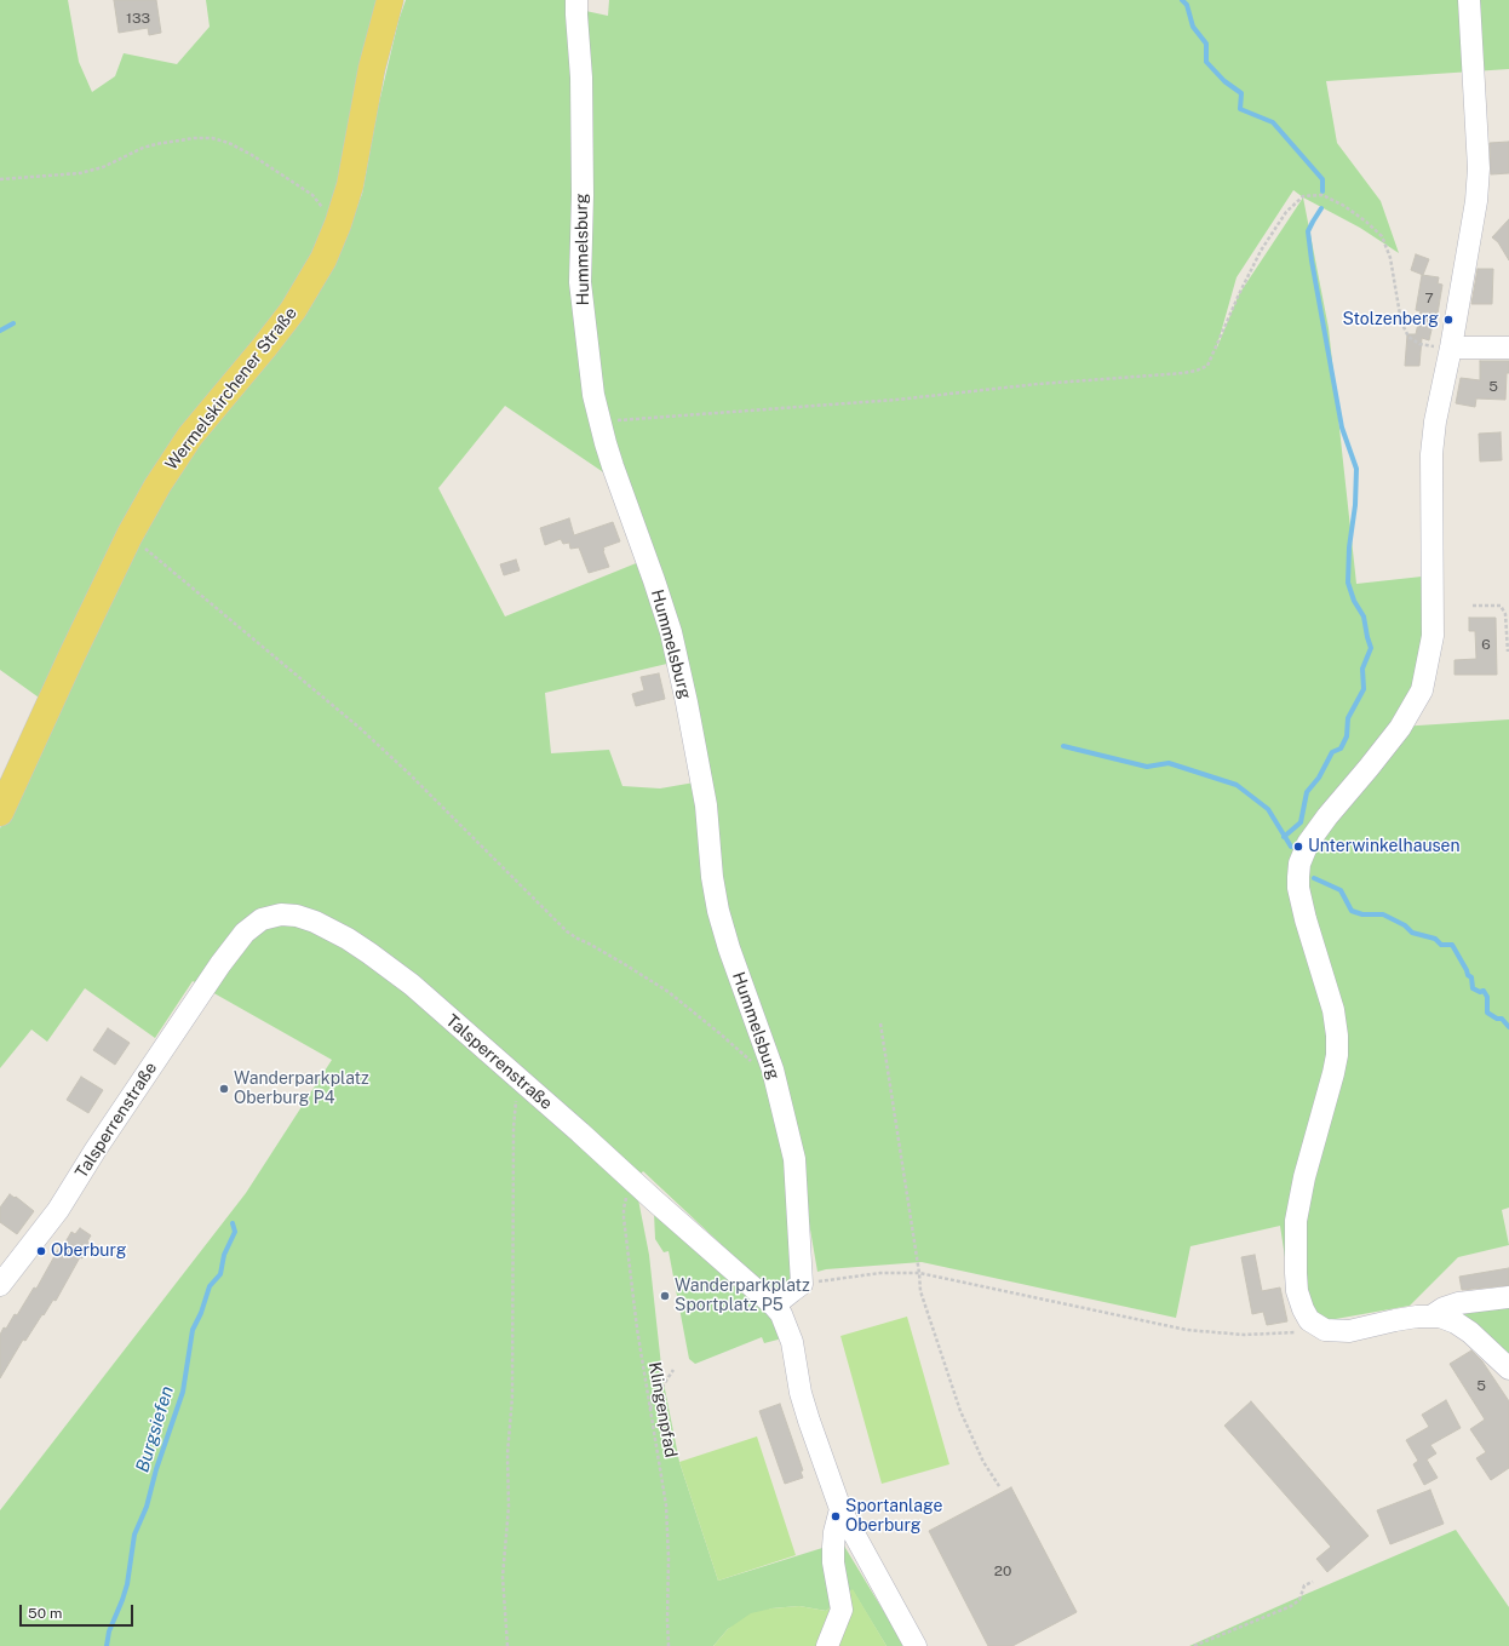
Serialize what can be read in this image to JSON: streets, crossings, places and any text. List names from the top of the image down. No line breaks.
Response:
{"streets":{"main road":["Wermelskirchener Straße"],"street":["Hummelsburg","Talsperrenstraße"],"path":["Klingenpfad"]},"crossings":[["Talsperrenstraße","Klingenpfad"]],"water":["Burgsiefen"],"places":["Stolzenberg","Unterwinkelhausen","Wanderparkplatz Oberburg P4","Oberburg","Wanderparkplatz Sportplatz P5","Sportanlage Oberburg"],"house_numbers":["133","7","5","6","5","20"],"scale_bar":"50 m"}
